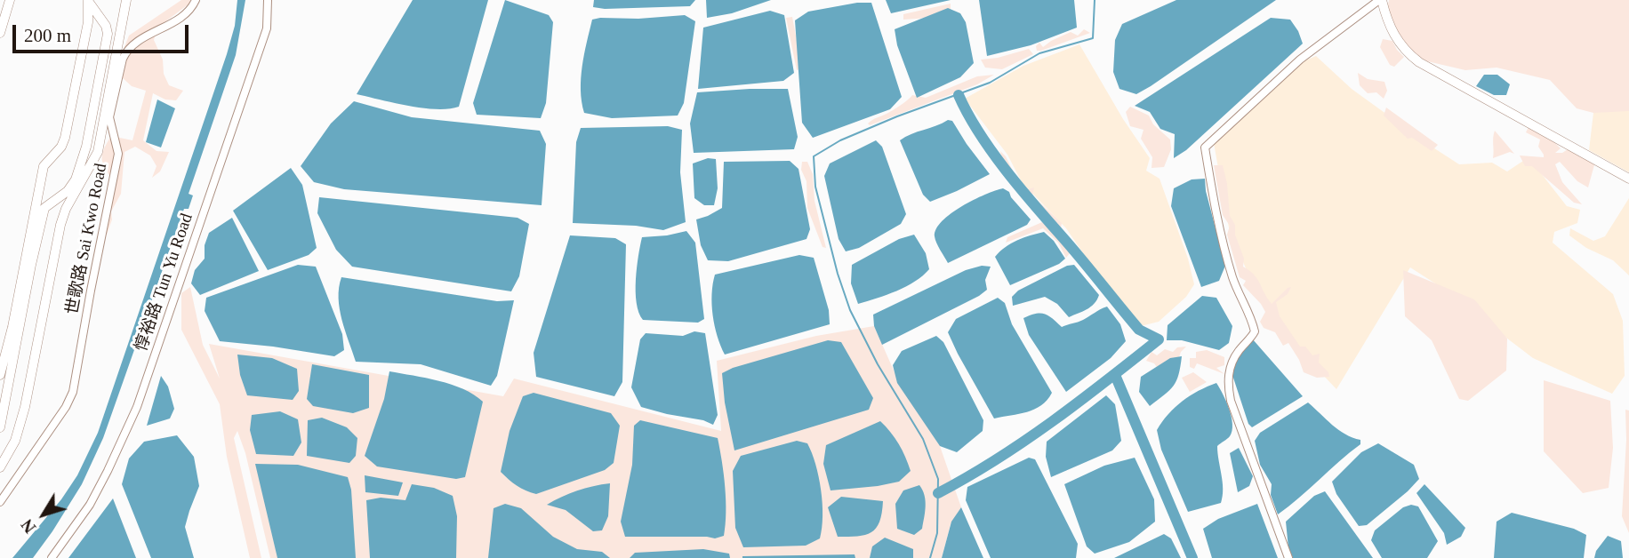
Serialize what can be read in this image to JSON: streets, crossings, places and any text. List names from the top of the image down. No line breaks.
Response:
{"streets":{"street":["世歌路 Sai Kwo Road","惇裕路 Tun Yu Road"]},"scale_bar":"200 m","north":"bottom left"}
